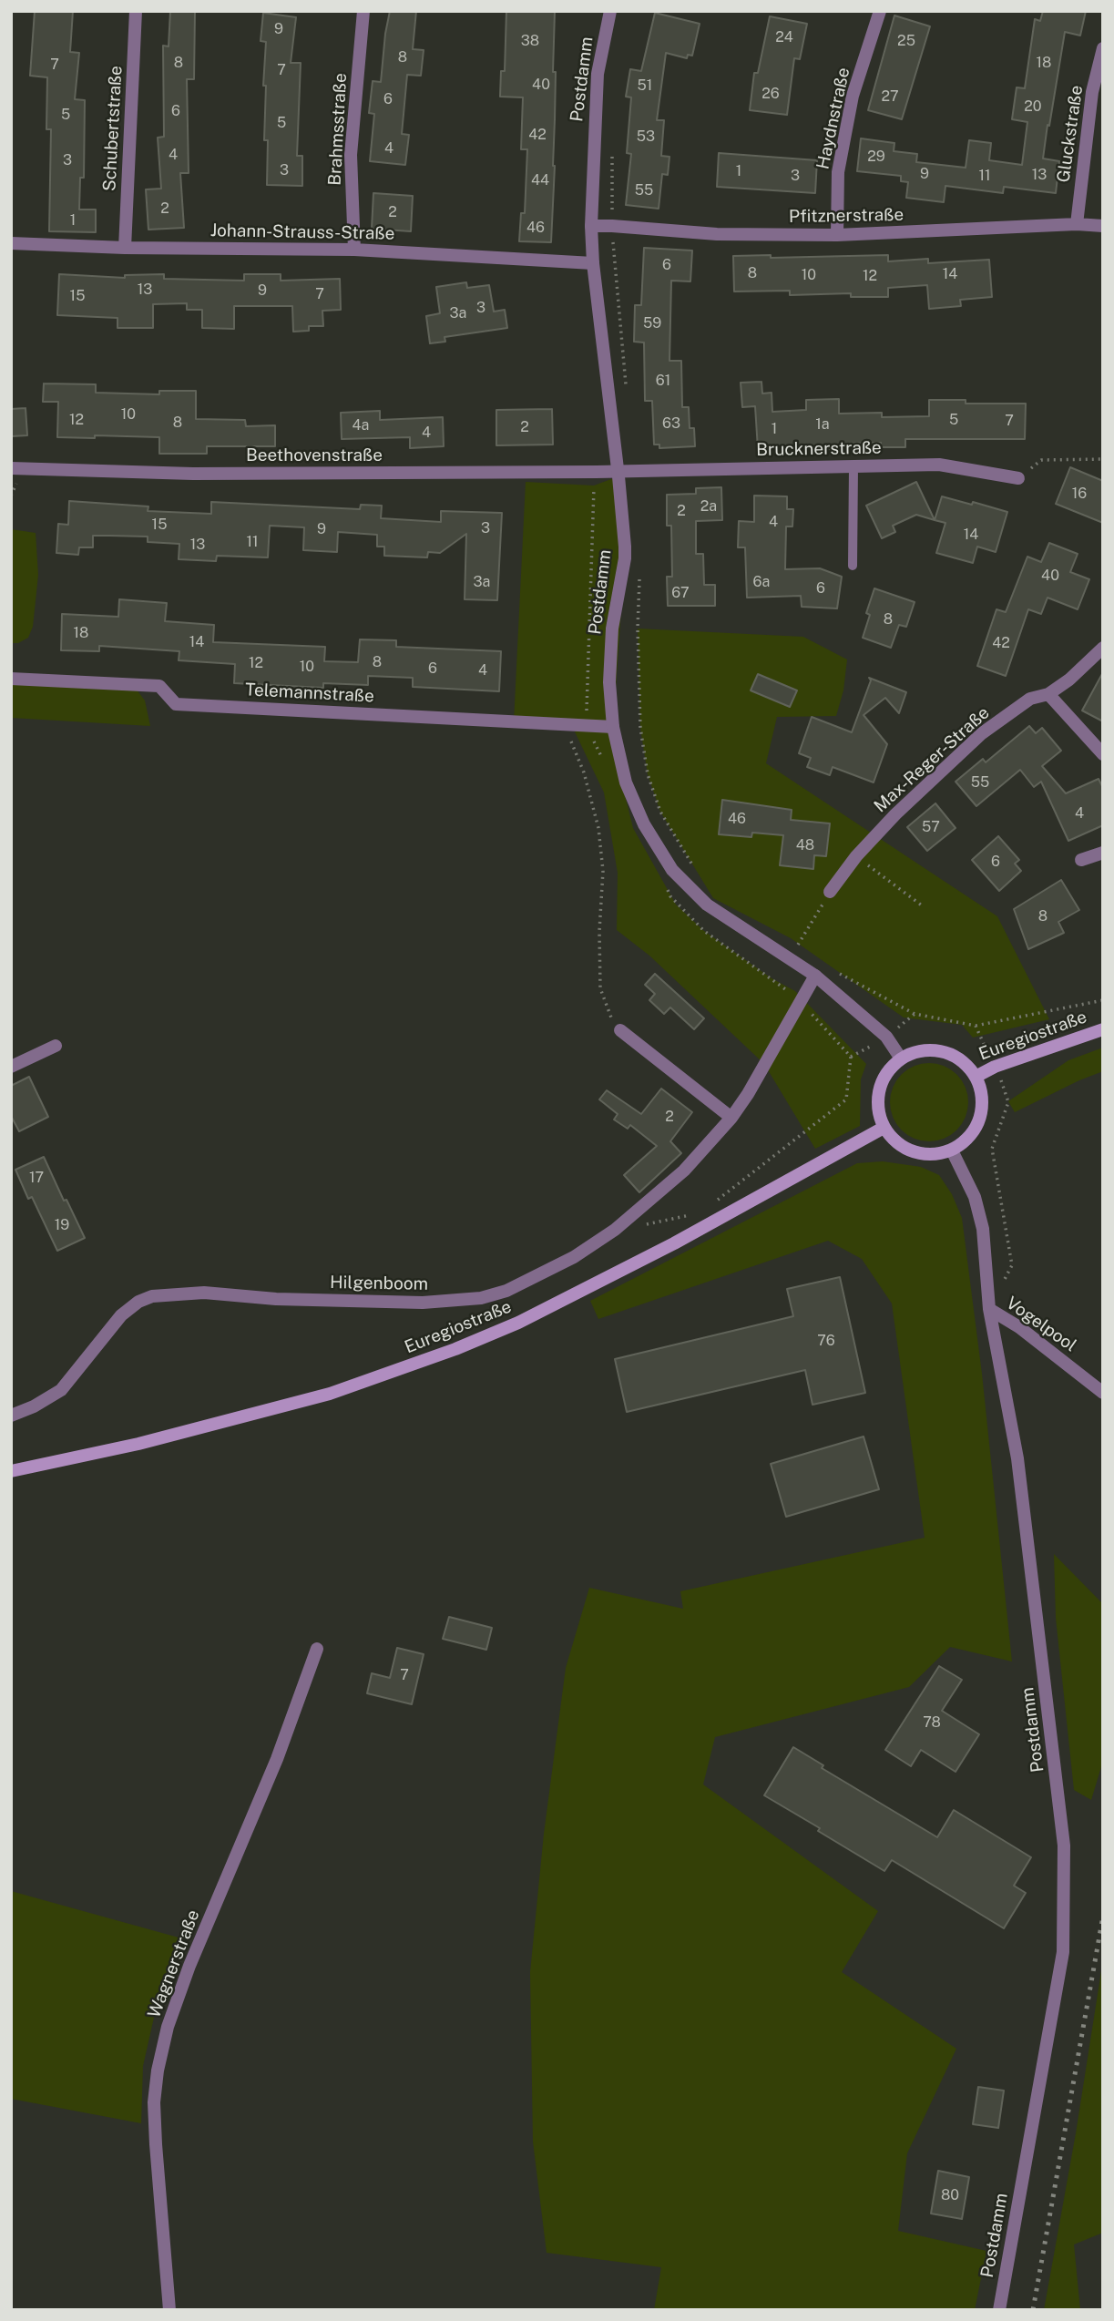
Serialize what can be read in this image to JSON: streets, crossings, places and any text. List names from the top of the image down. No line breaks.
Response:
{"streets":{"main road":["Euregiostraße"],"street":["Postdamm","Haydnstraße","Schubertstraße","Brahmsstraße","Gluckstraße","Pfitznerstraße","Johann-Strauss-Straße","Brucknerstraße","Beethovenstraße","Telemannstraße","Max-Reger-Straße","Hilgenboom","Vogelpool","Wagnerstraße"]},"crossings":[["Postdamm","Pfitznerstraße"],["Postdamm","Johann-Strauss-Straße"],["Postdamm","Brucknerstraße"],["Postdamm","Beethovenstraße"],["Postdamm","Telemannstraße"],["Postdamm","Euregiostraße"],["Postdamm","Hilgenboom"],["Postdamm","Vogelpool"],["Haydnstraße","Pfitznerstraße"],["Schubertstraße","Johann-Strauss-Straße"],["Brahmsstraße","Johann-Strauss-Straße"],["Gluckstraße","Pfitznerstraße"],["Brucknerstraße","Beethovenstraße"]],"house_numbers":["9","24","38","25","8","8","18","7","7","40","51","26","27","6","20","6","5","5","42","53","4","4","29","3","3","1","9","13","3","11","44","55","2","2","1","46","6","8","14","10","12","13","9","7","15","3","3a","59","61","10","12","5","7","8","63","1a","4a","2","1","4","16","2a","2","4","15","3","9","14","11","13","40","3a","6a","6","67","8","18","14","42","8","12","10","6","4","55","4","46","57","48","6","8","2","17","19","76","7","78","80"]}
